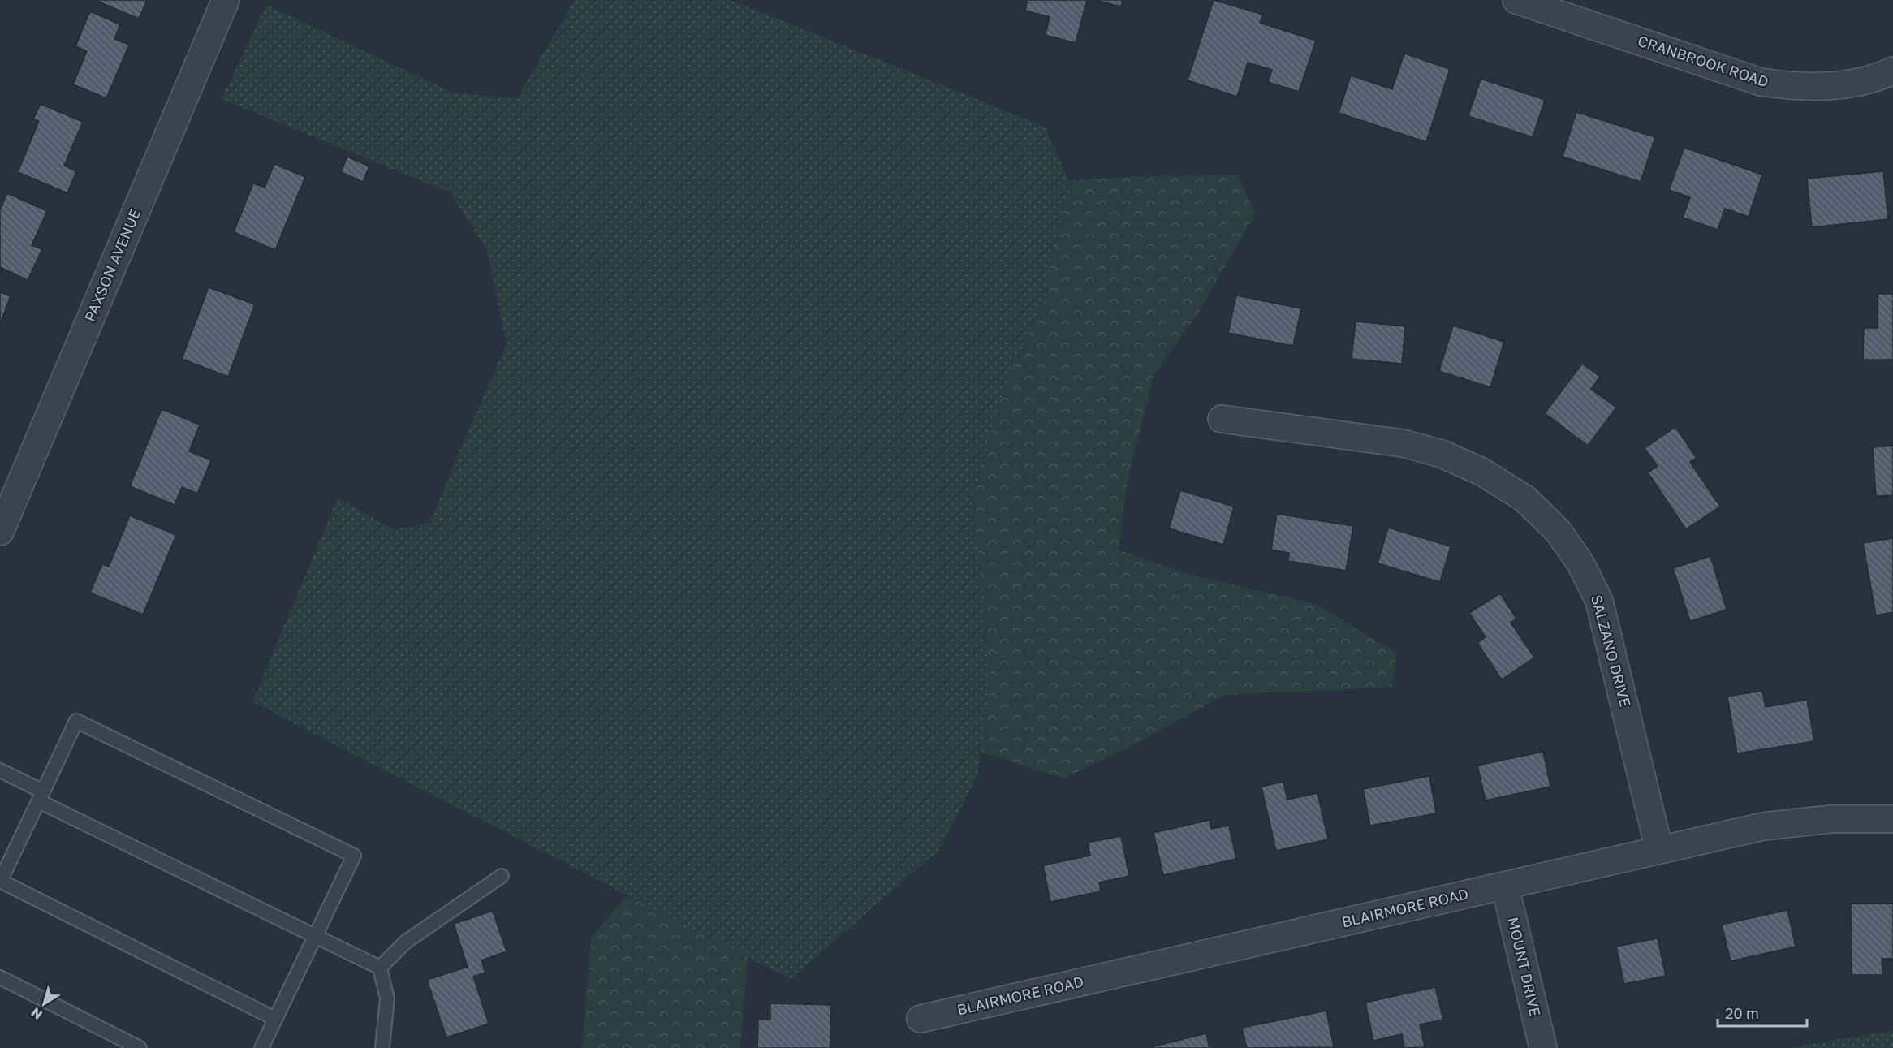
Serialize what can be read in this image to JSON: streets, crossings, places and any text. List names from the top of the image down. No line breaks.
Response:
{"streets":{"street":["CRANBROOK ROAD","PAXSON AVENUE","SALZANO DRIVE","BLAIRMORE ROAD","MOUNT DRIVE"]},"crossings":[["SALZANO DRIVE","BLAIRMORE ROAD"],["BLAIRMORE ROAD","MOUNT DRIVE"]],"scale_bar":"20 m","north":"bottom left"}
